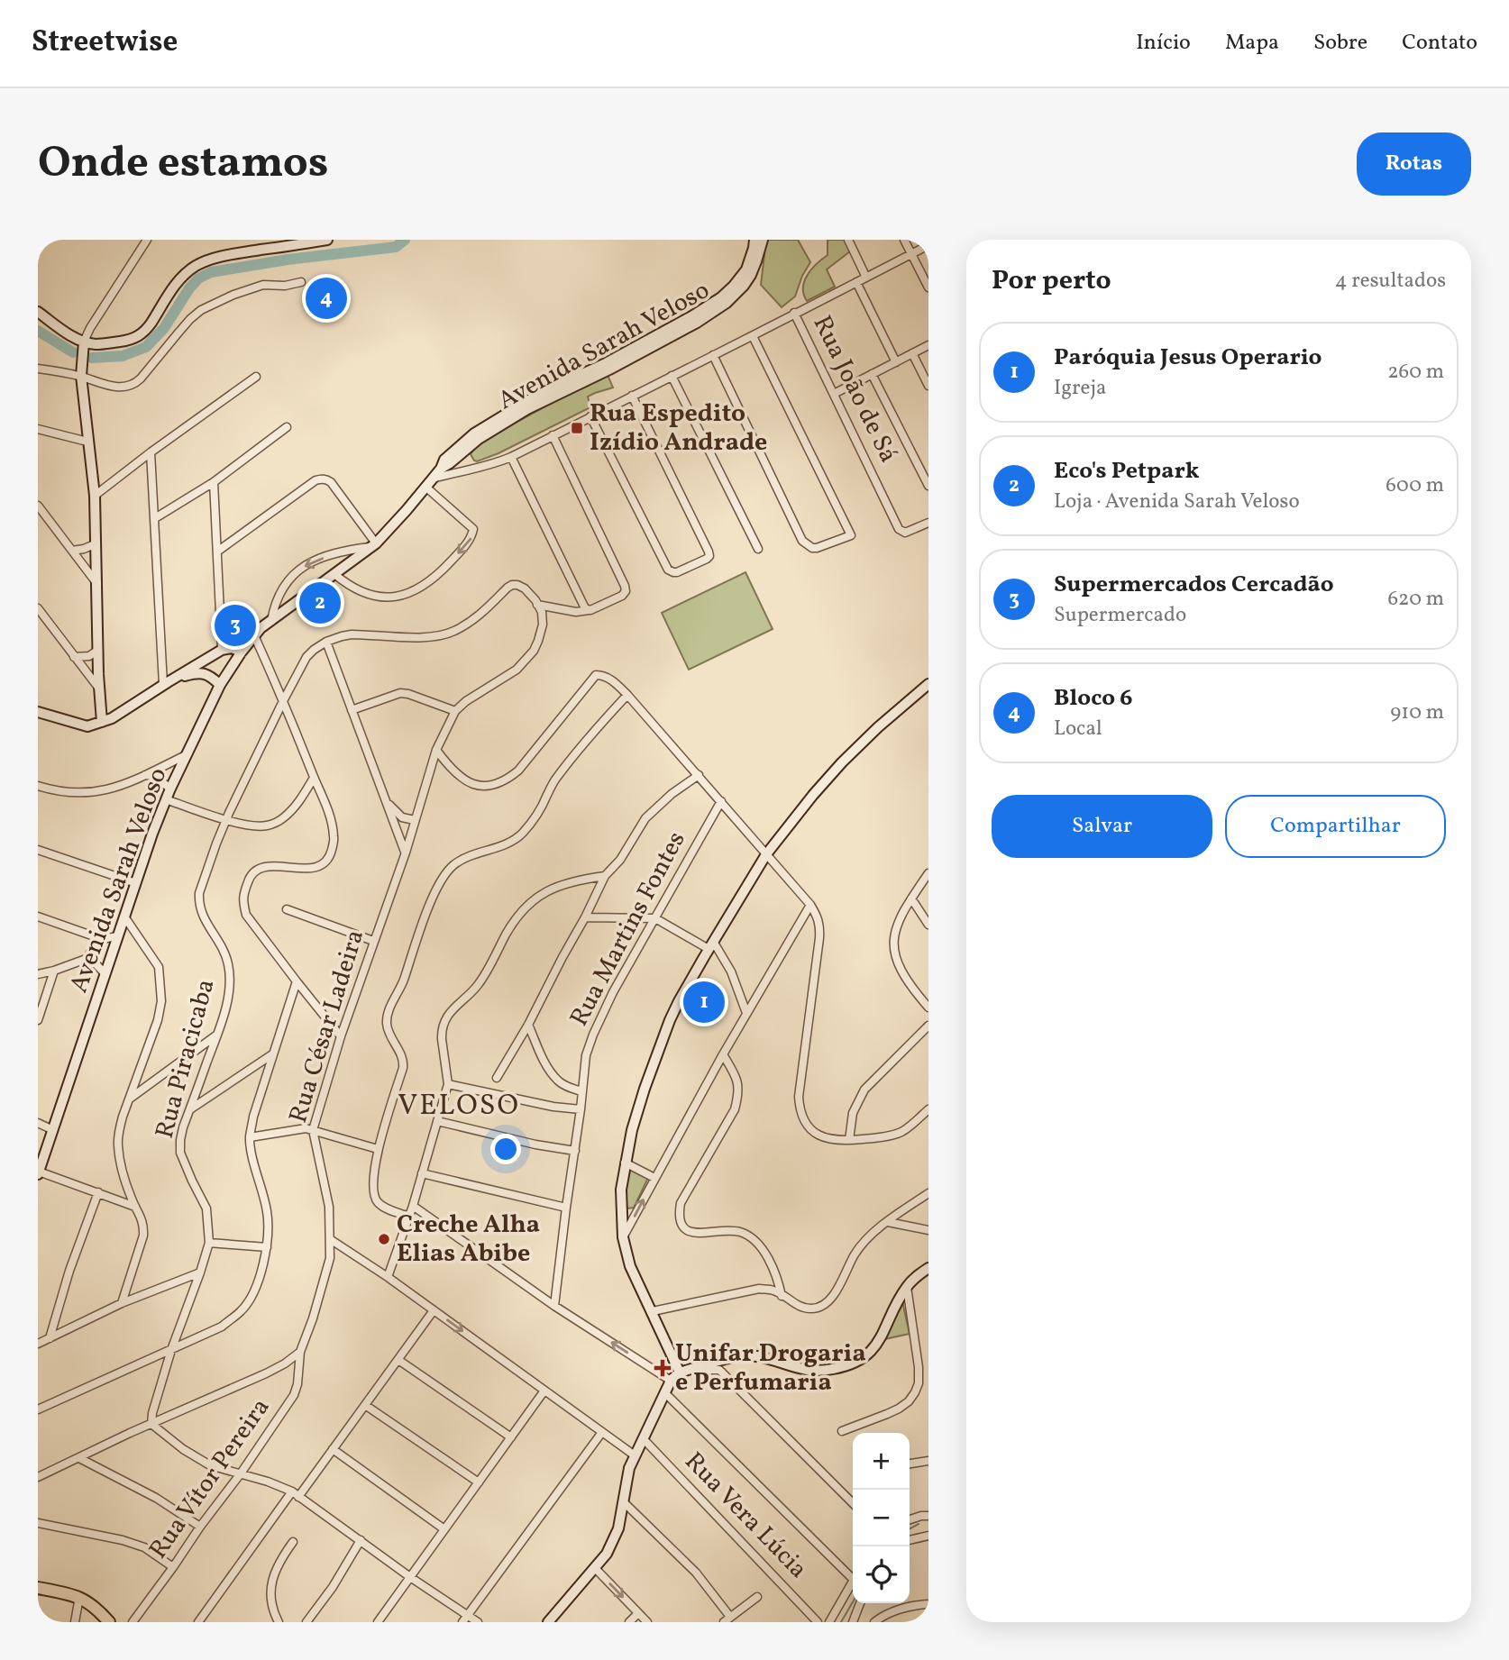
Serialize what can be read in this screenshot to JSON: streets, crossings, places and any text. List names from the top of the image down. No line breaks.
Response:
{"streets":{"main road":["Avenida Sarah Veloso"],"street":["Rua João de Sá","Rua Martins Fontes","Rua César Ladeira","Rua Piracicaba","Rua Vítor Pereira","Rua Vera Lúcia"]},"crossings":[["Rua César Ladeira","Rua Piracicaba"],["Rua César Ladeira","Rua Vítor Pereira"]],"districts":["VELOSO"],"places":{"transit":["Rua Espedito Izídio Andrade"],"other":["Creche Alha Elias Abibe"],"health":["Unifar Drogaria e Perfumaria"]},"page":{"header":"Streetwise","nav":["Início","Mapa","Sobre","Contato"],"buttons":["Rotas",["Salvar","Compartilhar"]],"title":"Onde estamos","heading":["Por perto","4 resultados"],"pins":["4","2","3","1"],"list":[{"mark":"1","name":"Paróquia Jesus Operario","note":"Igreja","value":"260 m"},{"mark":"2","name":"Eco's Petpark","note":"Loja · Avenida Sarah Veloso","value":"600 m"},{"mark":"3","name":"Supermercados Cercadão","note":"Supermercado","value":"620 m"},{"mark":"4","name":"Bloco 6","note":"Local","value":"910 m"}],"map_buttons":["+","−"]}}
